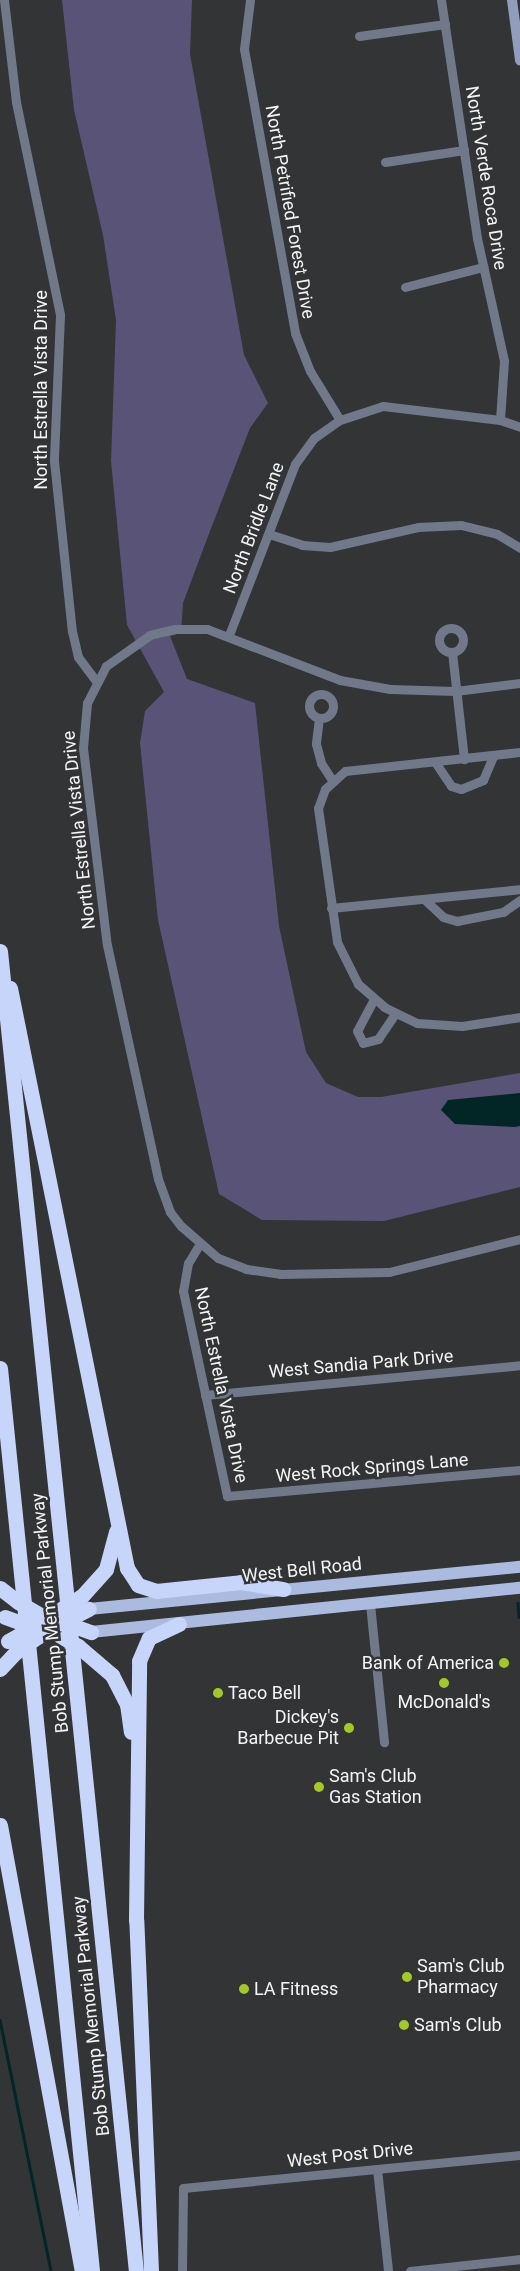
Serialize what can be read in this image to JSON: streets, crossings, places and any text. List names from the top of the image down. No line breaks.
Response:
{"streets":{"highway":["Bob Stump Memorial Parkway"],"main road":["West Bell Road"],"street":["North Verde Roca Drive","North Petrified Forest Drive","North Estrella Vista Drive","North Bridle Lane","West Sandia Park Drive","West Rock Springs Lane","West Post Drive"]},"crossings":[["North Verde Roca Drive","North Bridle Lane"],["North Petrified Forest Drive","North Bridle Lane"],["North Estrella Vista Drive","West Sandia Park Drive"],["North Estrella Vista Drive","West Rock Springs Lane"]],"places":["Bank of America","McDonald's","Taco Bell","Dickey's Barbecue Pit","Sam's Club Gas Station","Sam's Club Pharmacy","LA Fitness","Sam's Club"]}
